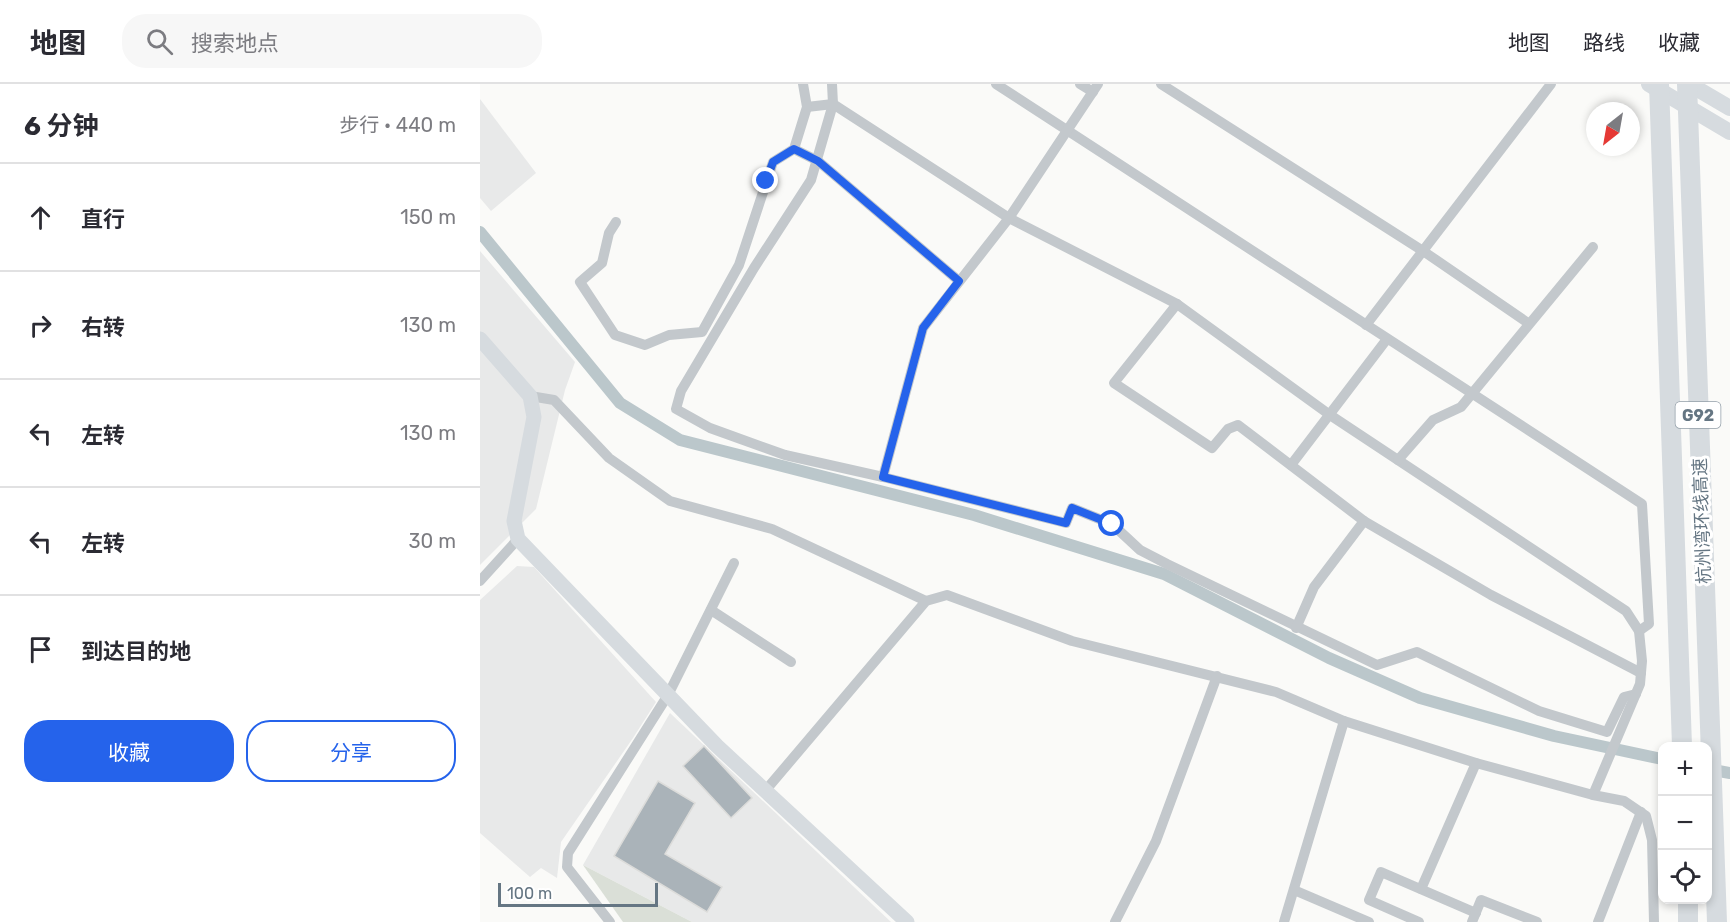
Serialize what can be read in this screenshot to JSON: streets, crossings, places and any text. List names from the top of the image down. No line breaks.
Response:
{"streets":{"highway":["G92","杭州湾环线高速"]},"scale_bar":"100 m","north":"bottom left","page":{"header":"地图","search":"搜索地点","nav":["地图","路线","收藏"],"heading":["6 分钟","步行 · 440 m"],"list":[["直行","150 m"],["右转","130 m"],["左转","130 m"],["左转","30 m"],"到达目的地"],"buttons":["收藏","分享"],"map_buttons":["+","−"],"scale":"100 m"}}
